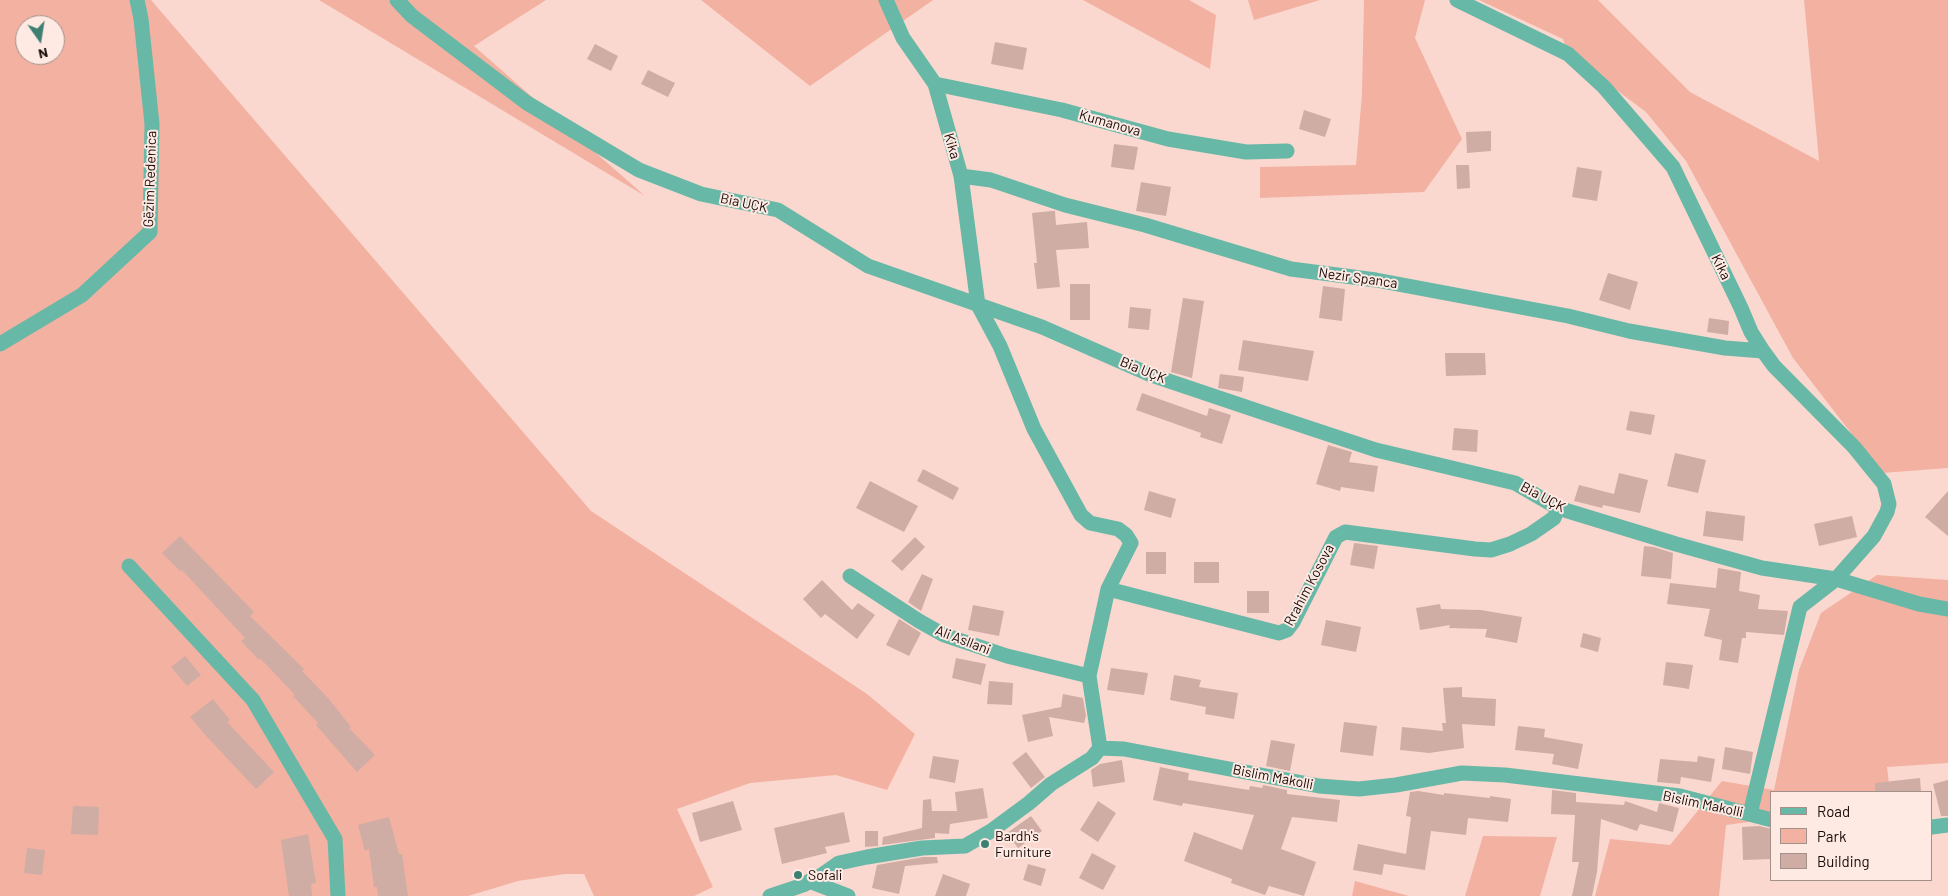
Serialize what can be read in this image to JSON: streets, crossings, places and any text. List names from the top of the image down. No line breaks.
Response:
{"streets":{"street":["Kumanova","Kika","Gëzim Redenica","Bia UÇK","Nezir Spanca","Rrahim Kosova","Ali Asllani","Bislim Makolli"]},"crossings":[["Kumanova","Kika"],["Kika","Bia UÇK"],["Kika","Nezir Spanca"],["Kika","Bislim Makolli"],["Bia UÇK","Rrahim Kosova"]],"places":["Bardh's Furniture","Sofali"],"legend":["Road","Park","Building"],"north":"bottom"}
